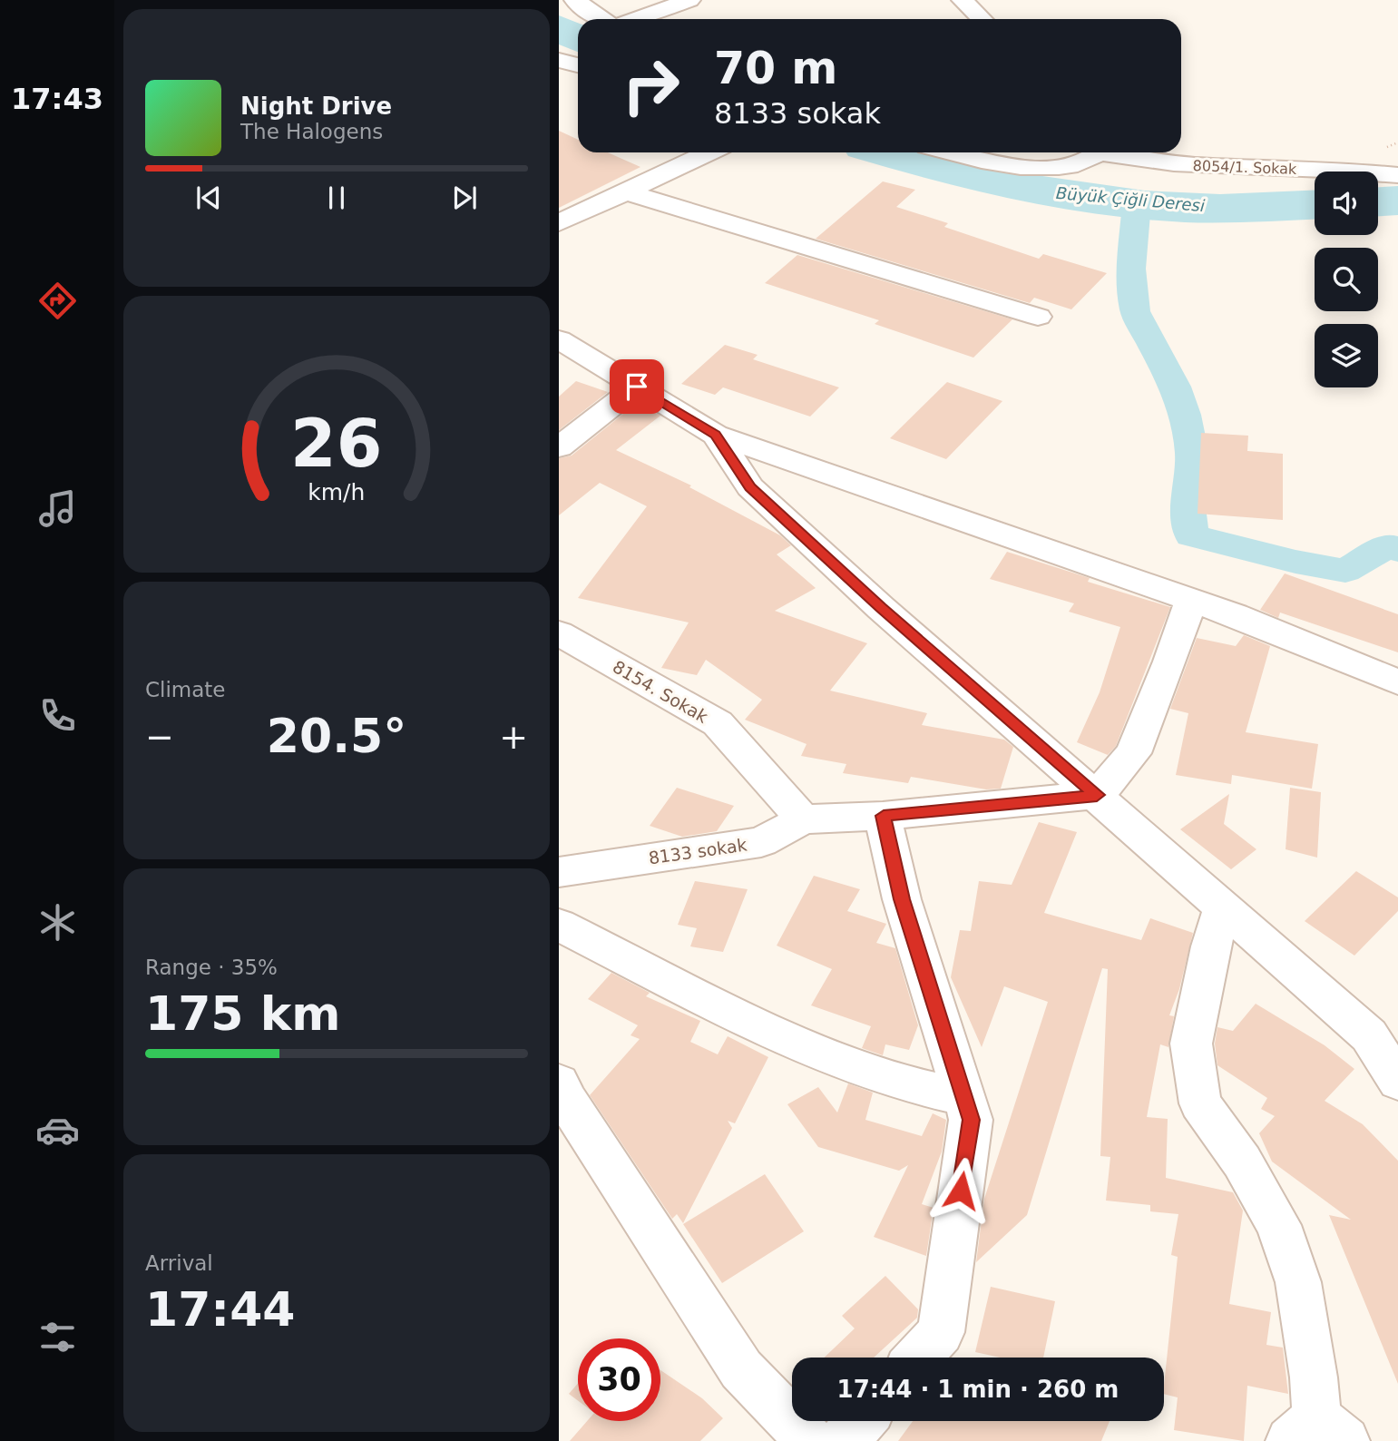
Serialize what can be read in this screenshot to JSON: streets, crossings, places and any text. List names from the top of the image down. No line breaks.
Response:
{"streets":{"street":["8054/1. Sokak","8154. Sokak","8133 sokak"]},"crossings":[["8154. Sokak","8133 sokak"]],"water":["Büyük Çiğli Deresi"],"page":{"tabs":"17:43","turn":["70 m","8133 sokak"],"song":["Night Drive","The Halogens"],"tile":["Climate",["Range · 35%","175 km"],["Arrival","17:44"]],"heat":["−","20.5°","+"],"limit":"30","trip":"17:44 · 1 min · 260 m","gauge":["26","km/h"]}}
